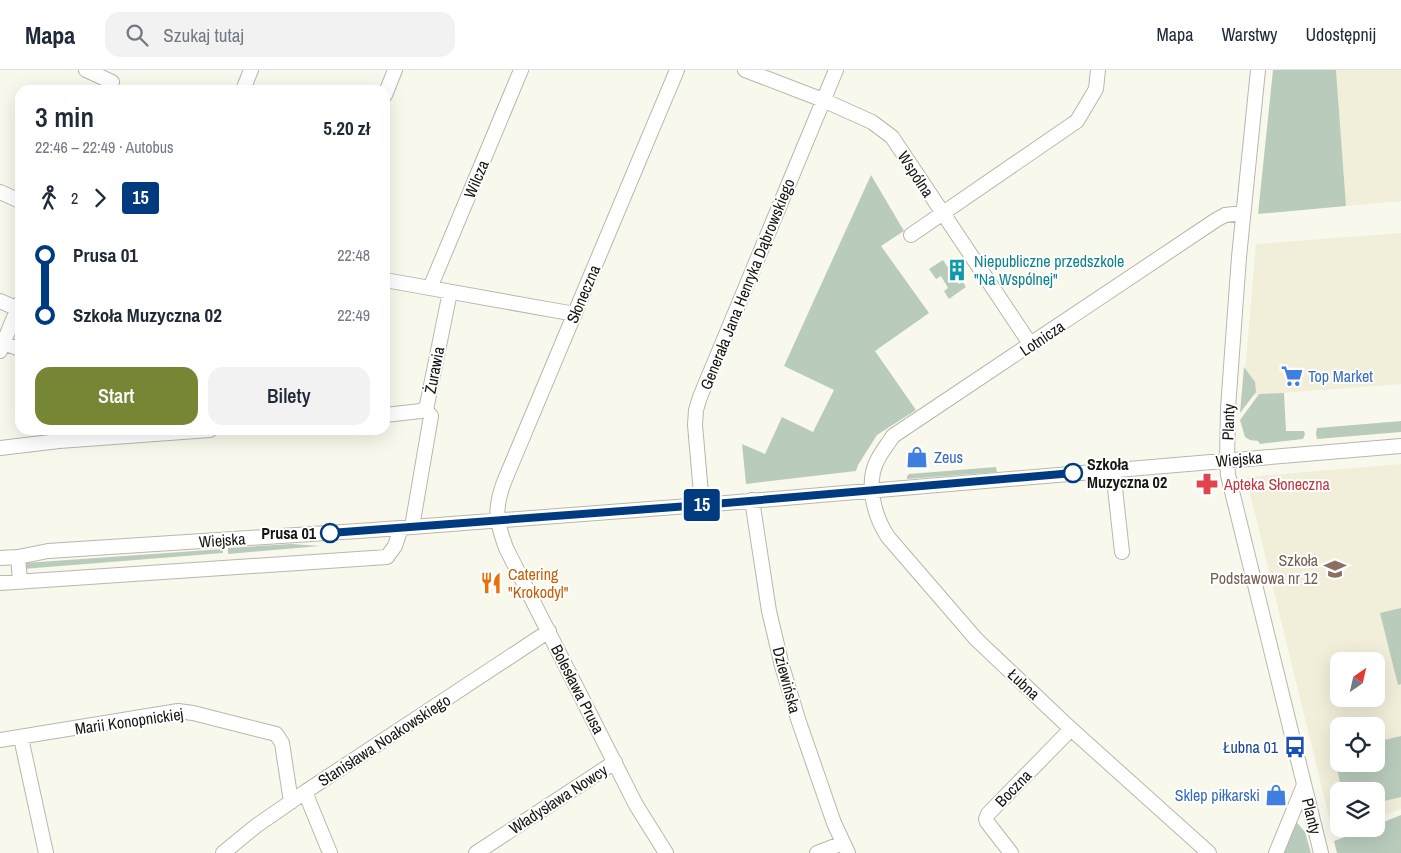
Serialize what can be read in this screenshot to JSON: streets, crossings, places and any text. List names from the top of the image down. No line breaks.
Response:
{"streets":{"street":["Wspólna","Wilcza","Generała Jana Henryka Dąbrowskiego","Słoneczna","Lotnicza","Żurawia","Planty","Wiejska","Dziewińska","Łubna","Bolesława Prusa","Marii Konopnickiej","Stanisława Noakowskiego","Boczna","Władysława Nowcy"]},"crossings":[["Wspólna","Generała Jana Henryka Dąbrowskiego"],["Wspólna","Lotnicza"],["Generała Jana Henryka Dąbrowskiego","Wiejska"],["Słoneczna","Wiejska"],["Słoneczna","Bolesława Prusa"],["Lotnicza","Planty"],["Lotnicza","Wiejska"],["Lotnicza","Łubna"],["Planty","Wiejska"],["Wiejska","Dziewińska"],["Wiejska","Łubna"],["Wiejska","Bolesława Prusa"],["Łubna","Boczna"],["Bolesława Prusa","Stanisława Noakowskiego"],["Bolesława Prusa","Władysława Nowcy"],["Marii Konopnickiej","Stanisława Noakowskiego"]],"places":{"building":["Niepubliczne przedszkole \"Na Wspólnej\""],"supermarket":["Top Market"],"shop":["Zeus","Sklep piłkarski"],"other":["Szkoła Muzyczna 02","Prusa 01"],"pharmacy":["Apteka Słoneczna"],"school or university":["Szkoła Podstawowa nr 12"],"restaurant":["Catering \"Krokodyl\""],"bus stop":["Łubna 01"]},"lines":["bus line 15"],"north":"top right","page":{"header":"Mapa","search":"Szukaj tutaj","nav":["Mapa","Warstwy","Udostępnij"],"on_map":"15","heading":["3 min","22:46 – 22:49 · Autobus","5.20 zł"],"legs":["2","15"],"list":[{"name":"Prusa 01","value":"22:48"},{"name":"Szkoła Muzyczna 02","value":"22:49"}],"buttons":["Start","Bilety"]}}
